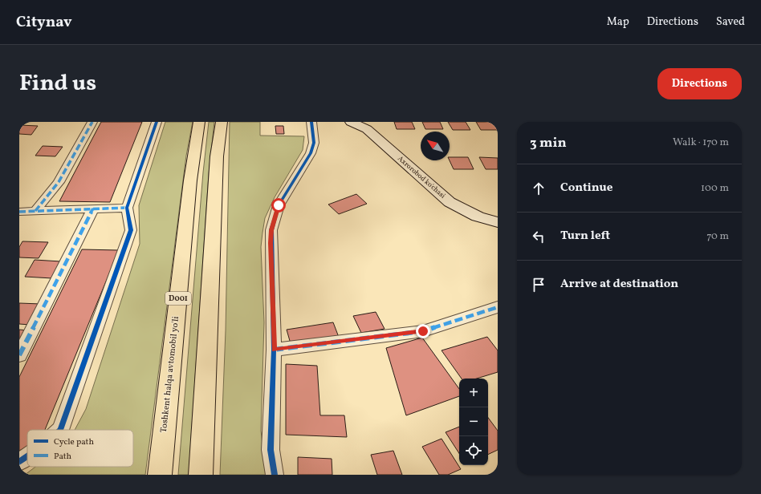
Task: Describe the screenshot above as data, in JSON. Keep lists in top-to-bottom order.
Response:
{
  "streets": {
    "highway": ["D001", "Toshkent halqa avtomobil yo'li"],
    "street": ["Axrorobod ko'chasi"]
  },
  "legend": ["Cycle path", "Path"],
  "north": "top left",
  "page": {
    "header": "Citynav",
    "nav": ["Map", "Directions", "Saved"],
    "title": "Find us",
    "buttons": "Directions",
    "heading": ["3 min", "Walk · 170 m"],
    "list": [
      ["Continue", "100 m"],
      ["Turn left", "70 m"],
      "Arrive at destination"
    ],
    "map_buttons": ["+", "−"]
  }
}
